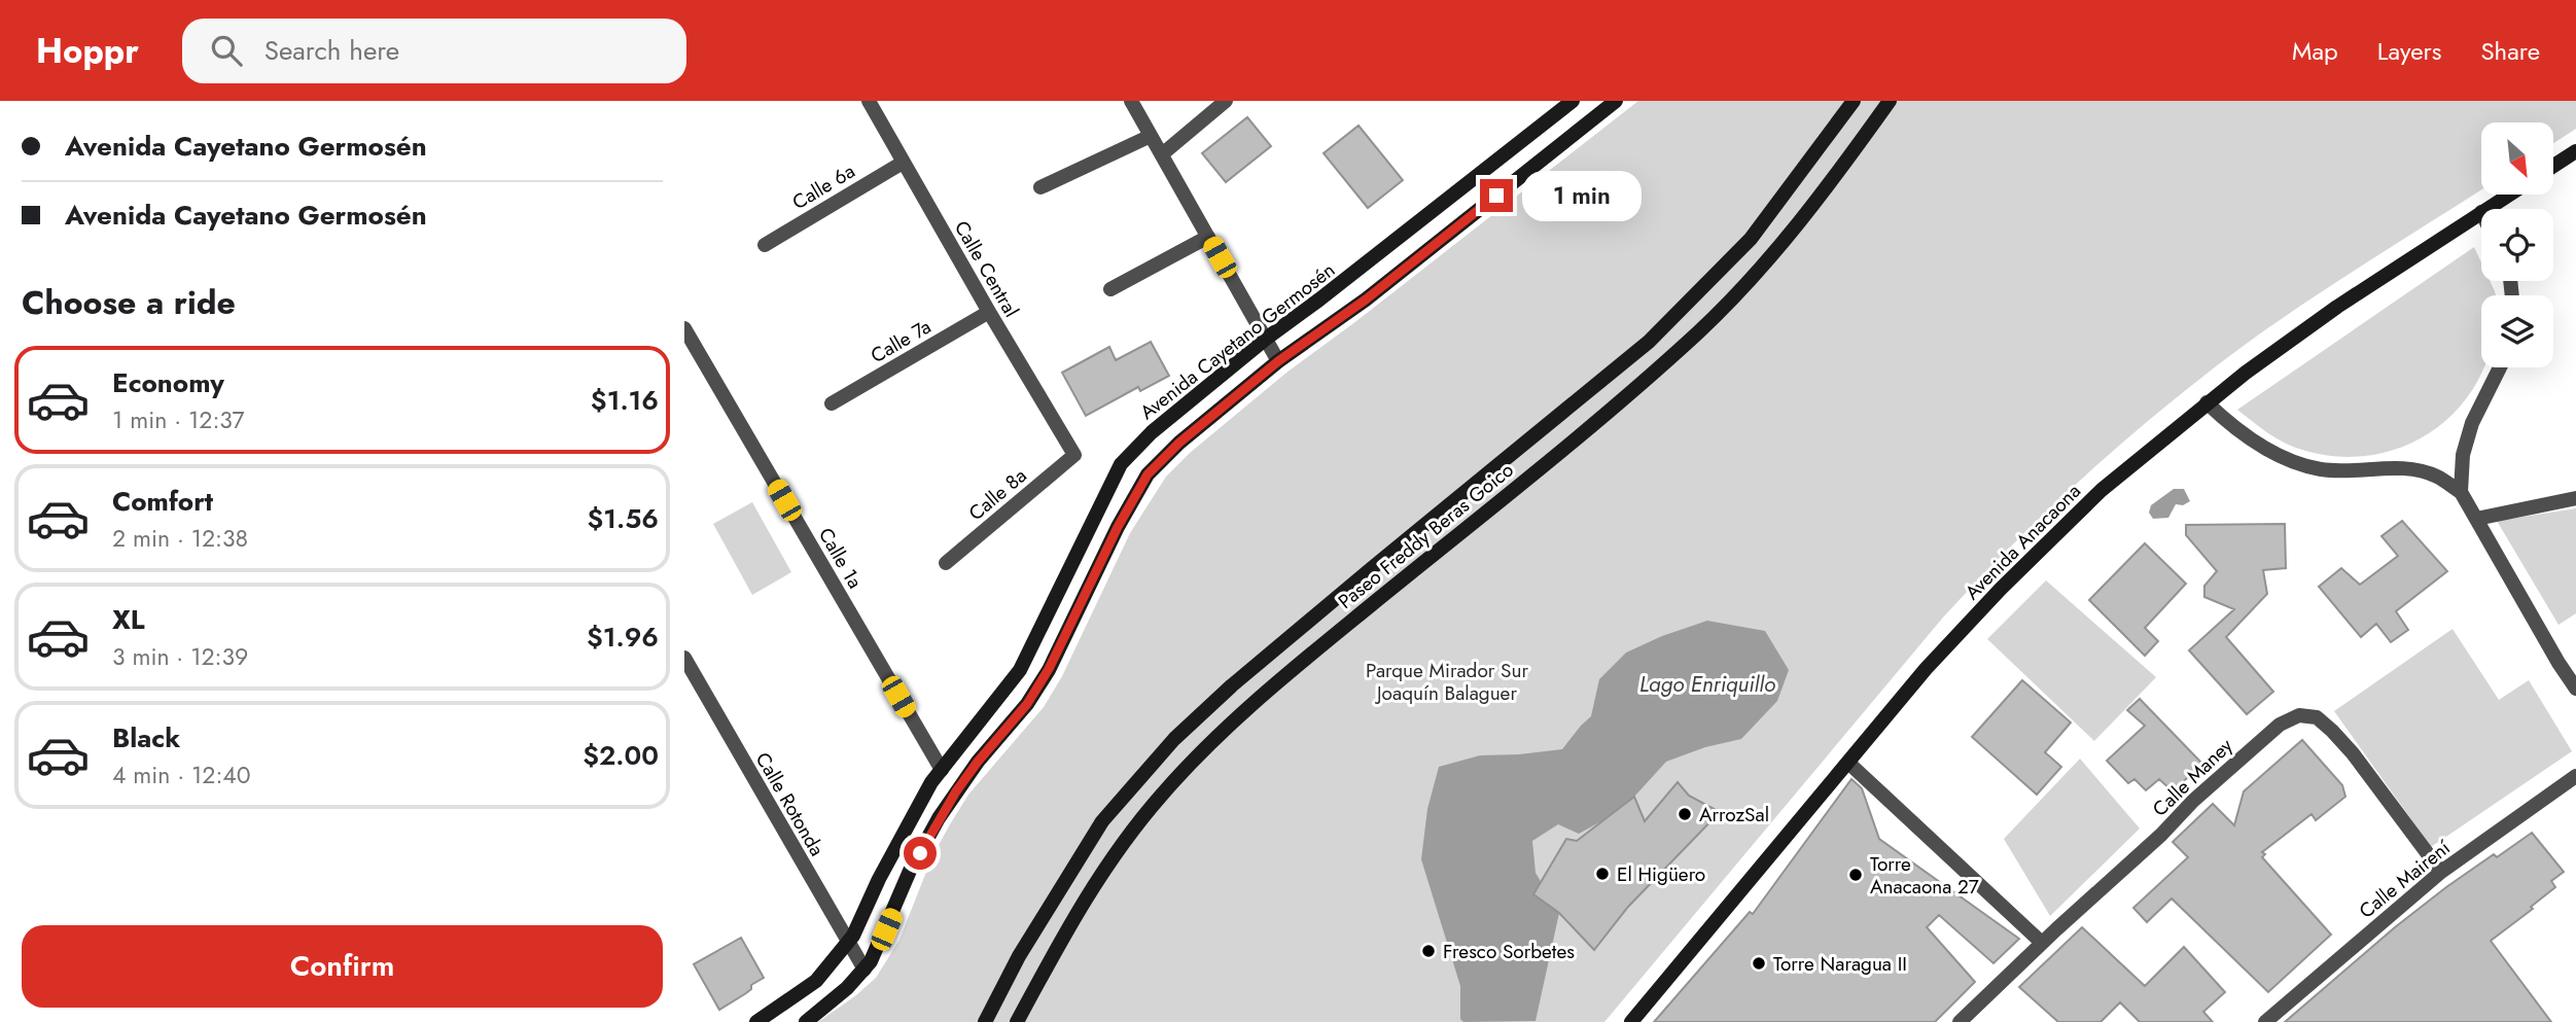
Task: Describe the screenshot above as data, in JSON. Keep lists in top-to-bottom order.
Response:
{
  "streets": {
    "street": [
      "Calle 6a",
      "Calle Central",
      "Calle 7a",
      "Avenida Cayetano Germosén",
      "Calle 8a",
      "Paseo Freddy Beras Goico",
      "Avenida Anacaona",
      "Calle 1a",
      "Calle Maney",
      "Calle Rotonda",
      "Calle Mairení"
    ]
  },
  "crossings": [
    ["Calle 6a", "Calle Central"],
    ["Calle Central", "Calle 7a"],
    ["Calle Central", "Calle 8a"],
    ["Avenida Cayetano Germosén", "Calle 1a"],
    ["Avenida Cayetano Germosén", "Calle Rotonda"],
    ["Calle Maney", "Calle Mairení"]
  ],
  "water": ["Lago Enriquillo"],
  "parks": ["Parque Mirador Sur Joaquín Balaguer"],
  "places": [
    "ArrozSal",
    "El Higüero",
    "Torre Anacaona 27",
    "Fresco Sorbetes",
    "Torre Naragua II"
  ],
  "north": "bottom right",
  "page": {
    "header": "Hoppr",
    "search": "Search here",
    "nav": ["Map", "Layers", "Share"],
    "banner": ["Avenida Cayetano Germosén", "Avenida Cayetano Germosén"],
    "bubble": "1 min",
    "heading": "Choose a ride",
    "list": [
      {
        "name": "Economy",
        "note": "1 min · 12:37",
        "value": "$1.16"
      },
      {
        "name": "Comfort",
        "note": "2 min · 12:38",
        "value": "$1.56"
      },
      {
        "name": "XL",
        "note": "3 min · 12:39",
        "value": "$1.96"
      },
      {
        "name": "Black",
        "note": "4 min · 12:40",
        "value": "$2.00"
      }
    ],
    "buttons": "Confirm"
  }
}
